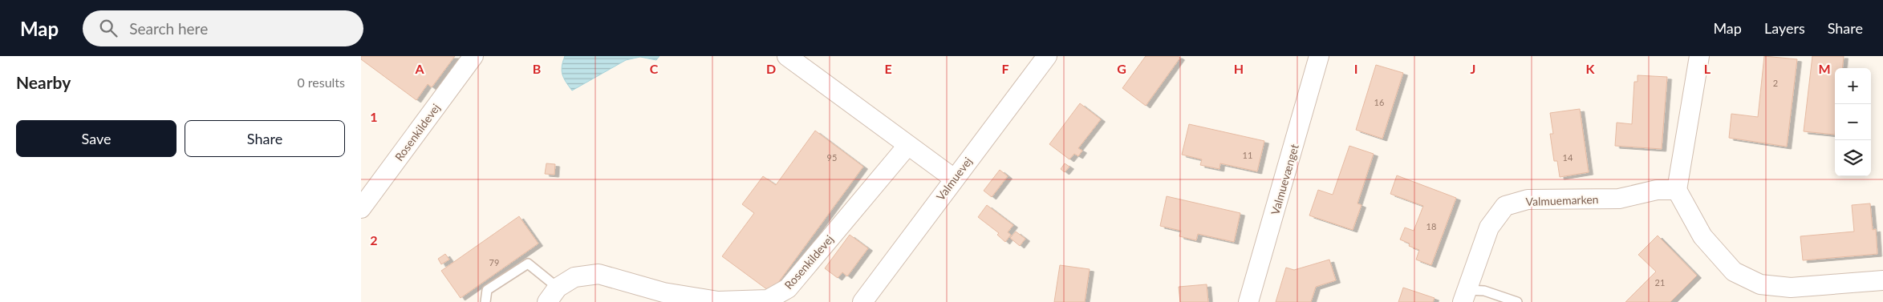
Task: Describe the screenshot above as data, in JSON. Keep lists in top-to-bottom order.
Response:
{
  "streets": {
    "street": [
      "Rosenkildevej",
      "Valmuevej",
      "Valmuevænget",
      "Valmuemarken"
    ]
  },
  "house_numbers": [
    "2",
    "16",
    "11",
    "95",
    "14",
    "18",
    "79",
    "21"
  ],
  "page": {
    "header": "Map",
    "search": "Search here",
    "nav": ["Map", "Layers", "Share"],
    "heading": ["Nearby", "0 results"],
    "map_buttons": ["+", "−"],
    "buttons": ["Save", "Share"]
  },
  "grid": {
    "columns": [
      "A",
      "B",
      "C",
      "D",
      "E",
      "F",
      "G",
      "H",
      "I",
      "J",
      "K",
      "L",
      "M"
    ],
    "rows": ["1", "2"]
  }
}
